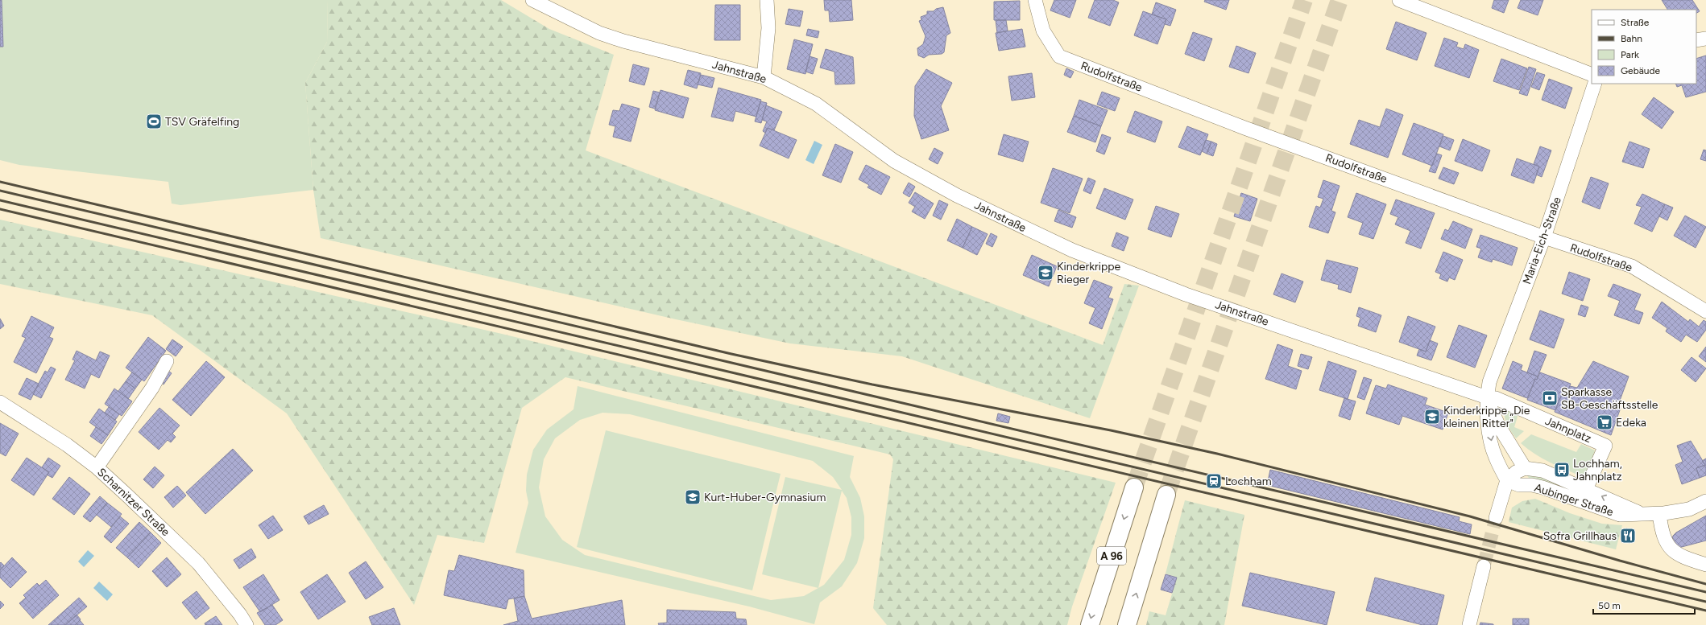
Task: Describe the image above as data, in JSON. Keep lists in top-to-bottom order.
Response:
{
  "streets": {
    "highway": ["A 96"],
    "street": [
      "Jahnstraße",
      "Rudolfstraße",
      "Maria-Eich-Straße",
      "Jahnplatz",
      "Aubinger Straße",
      "Scharnitzer Straße"
    ]
  },
  "crossings": [
    ["Jahnstraße", "Maria-Eich-Straße"],
    ["Jahnstraße", "Jahnplatz"],
    ["Rudolfstraße", "Maria-Eich-Straße"],
    ["Maria-Eich-Straße", "Jahnplatz"],
    ["Maria-Eich-Straße", "Aubinger Straße"],
    ["Jahnplatz", "Aubinger Straße"]
  ],
  "places": {
    "sports": ["TSV Gräfelfing"],
    "school or university": ["Kinderkrippe Rieger", "Kinderkrippe „Die kleinen Ritter\"", "Kurt-Huber-Gymnasium"],
    "bank": ["Sparkasse SB-Geschäftsstelle"],
    "supermarket": ["Edeka"],
    "bus stop": ["Lochham, Jahnplatz"],
    "station": ["Lochham"],
    "restaurant": ["Sofra Grillhaus"]
  },
  "legend": [
    "Straße",
    "Bahn",
    "Park",
    "Gebäude"
  ],
  "scale_bar": "50 m"
}
